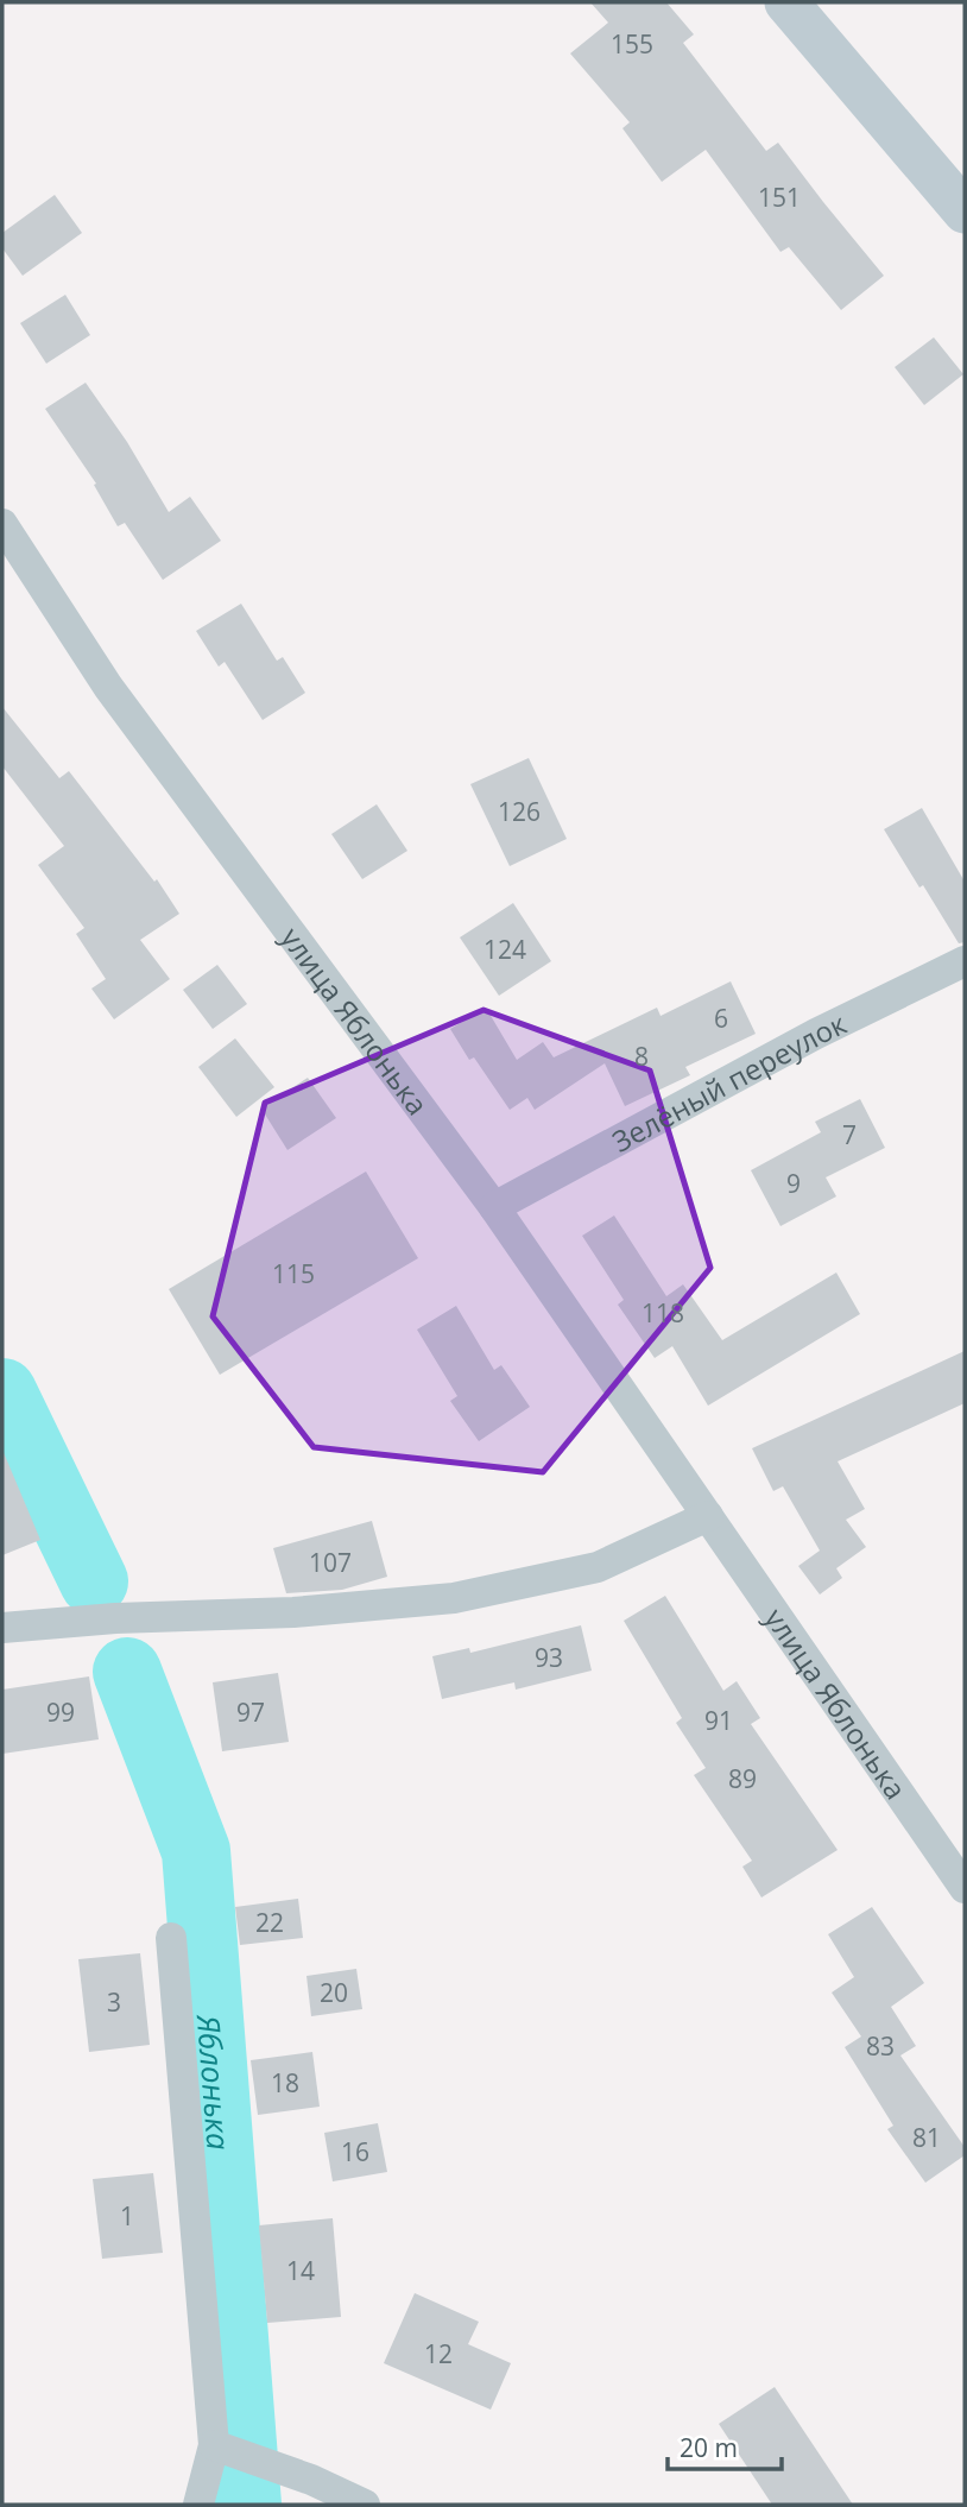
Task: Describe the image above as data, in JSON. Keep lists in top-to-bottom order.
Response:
{
  "streets": {
    "street": ["улица Яблонька", "Зелёный переулок"]
  },
  "crossings": [
    ["улица Яблонька", "Зелёный переулок"]
  ],
  "water": ["Яблонька"],
  "house_numbers": [
    "155",
    "151",
    "126",
    "124",
    "6",
    "8",
    "7",
    "9",
    "115",
    "118",
    "107",
    "93",
    "99",
    "97",
    "91",
    "89",
    "22",
    "20",
    "3",
    "83",
    "18",
    "81",
    "16",
    "1",
    "14",
    "12"
  ],
  "scale_bar": "20 m"
}
